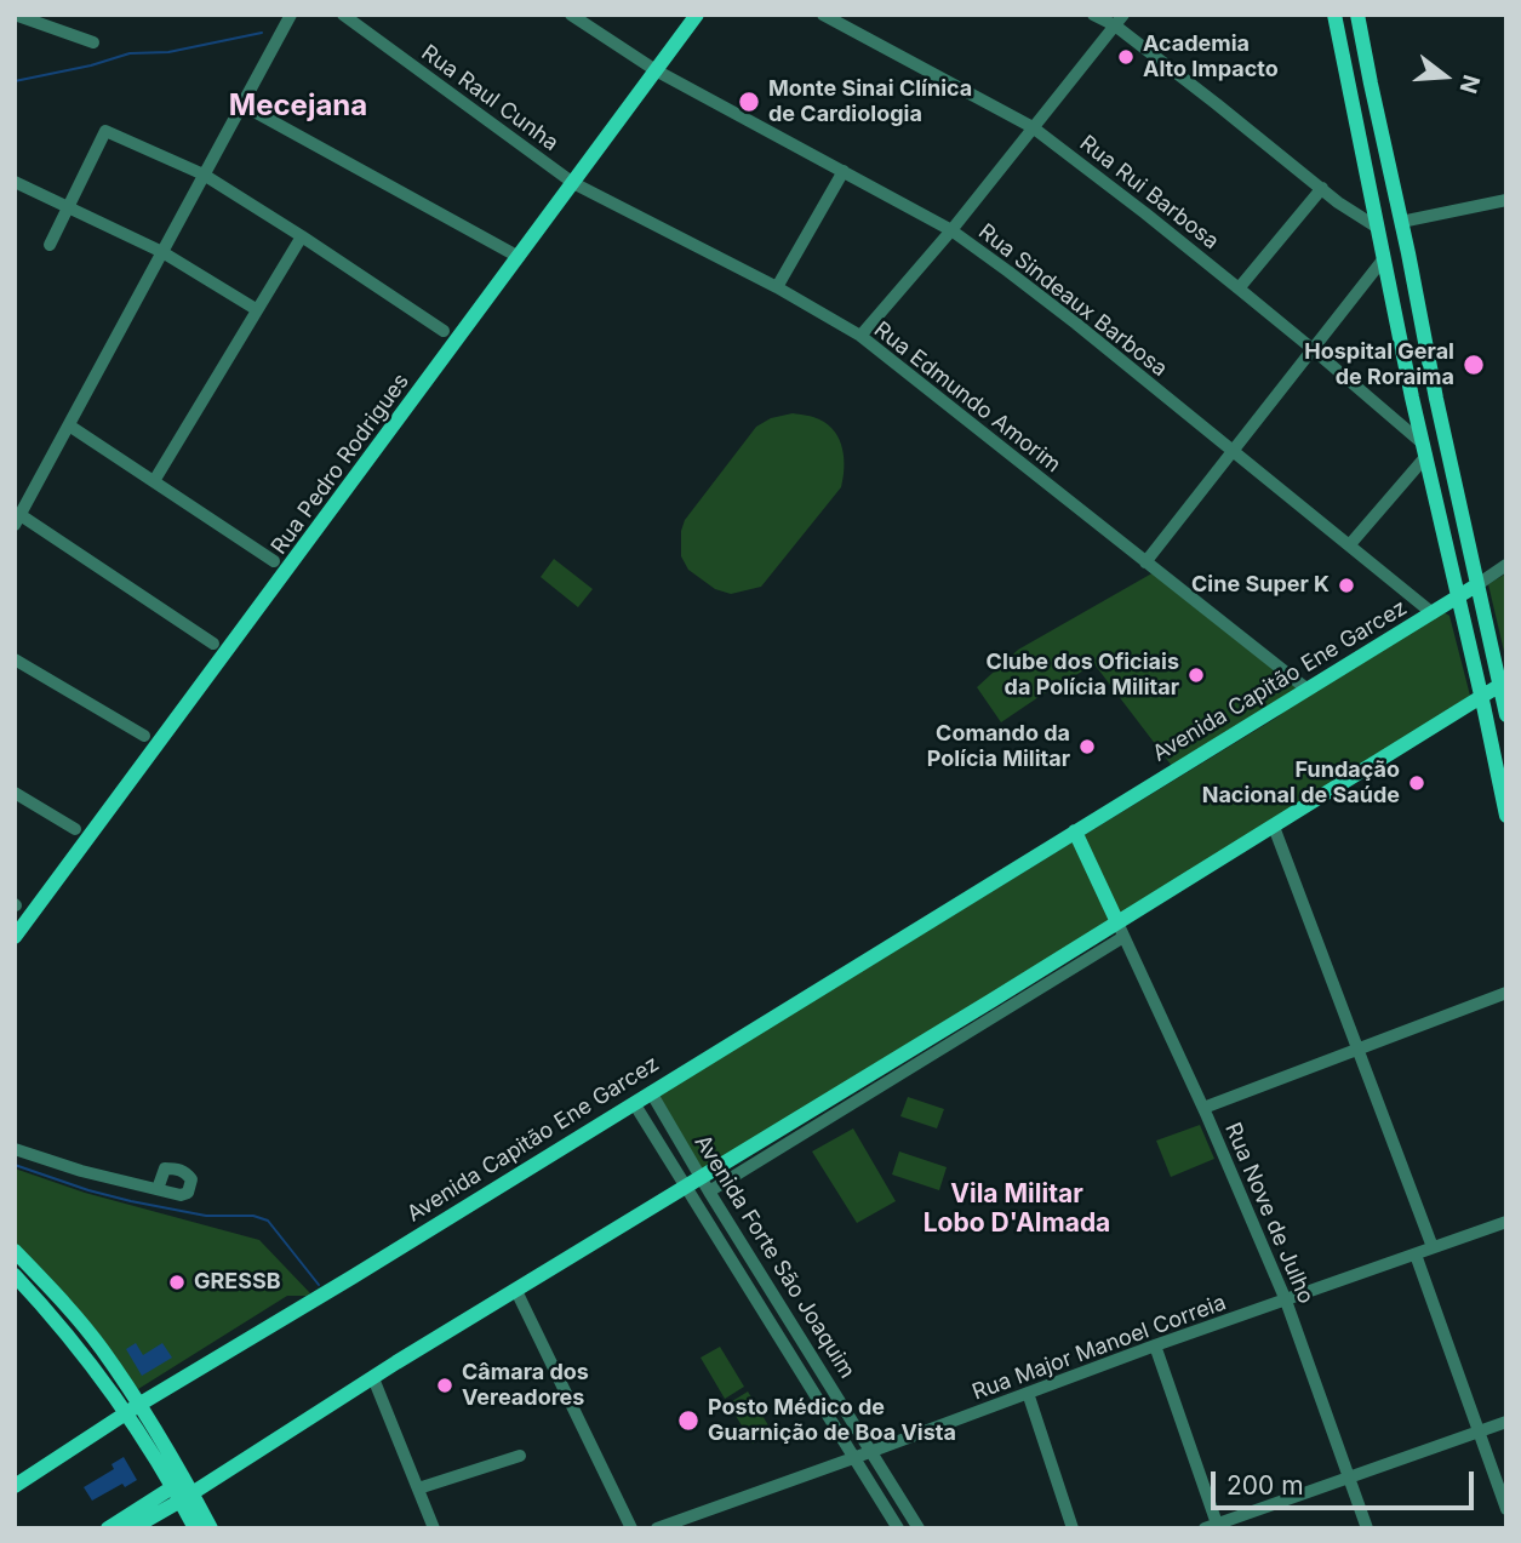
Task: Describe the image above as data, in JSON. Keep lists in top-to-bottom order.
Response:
{
  "streets": {
    "main road": ["Rua Pedro Rodrigues", "Avenida Capitão Ene Garcez"],
    "street": [
      "Rua Raul Cunha",
      "Rua Rui Barbosa",
      "Rua Sindeaux Barbosa",
      "Rua Edmundo Amorim",
      "Rua Nove de Julho",
      "Avenida Forte São Joaquim",
      "Rua Major Manoel Correia"
    ]
  },
  "crossings": [
    ["Rua Raul Cunha", "Rua Edmundo Amorim"],
    ["Rua Raul Cunha", "Rua Pedro Rodrigues"],
    ["Rua Sindeaux Barbosa", "Rua Pedro Rodrigues"],
    ["Rua Sindeaux Barbosa", "Avenida Capitão Ene Garcez"],
    ["Rua Edmundo Amorim", "Rua Pedro Rodrigues"],
    ["Rua Edmundo Amorim", "Avenida Capitão Ene Garcez"],
    ["Avenida Capitão Ene Garcez", "Avenida Forte São Joaquim"],
    ["Rua Nove de Julho", "Rua Major Manoel Correia"],
    ["Avenida Forte São Joaquim", "Rua Major Manoel Correia"]
  ],
  "districts": ["Mecejana", "Vila Militar Lobo D'Almada"],
  "places": [
    "Academia Alto Impacto",
    "Monte Sinai Clínica de Cardiologia",
    "Hospital Geral de Roraima",
    "Cine Super K",
    "Clube dos Oficiais da Polícia Militar",
    "Comando da Polícia Militar",
    "Fundação Nacional de Saúde",
    "GRESSB",
    "Câmara dos Vereadores",
    "Posto Médico de Guarnição de Boa Vista"
  ],
  "scale_bar": "200 m",
  "north": "right"
}
